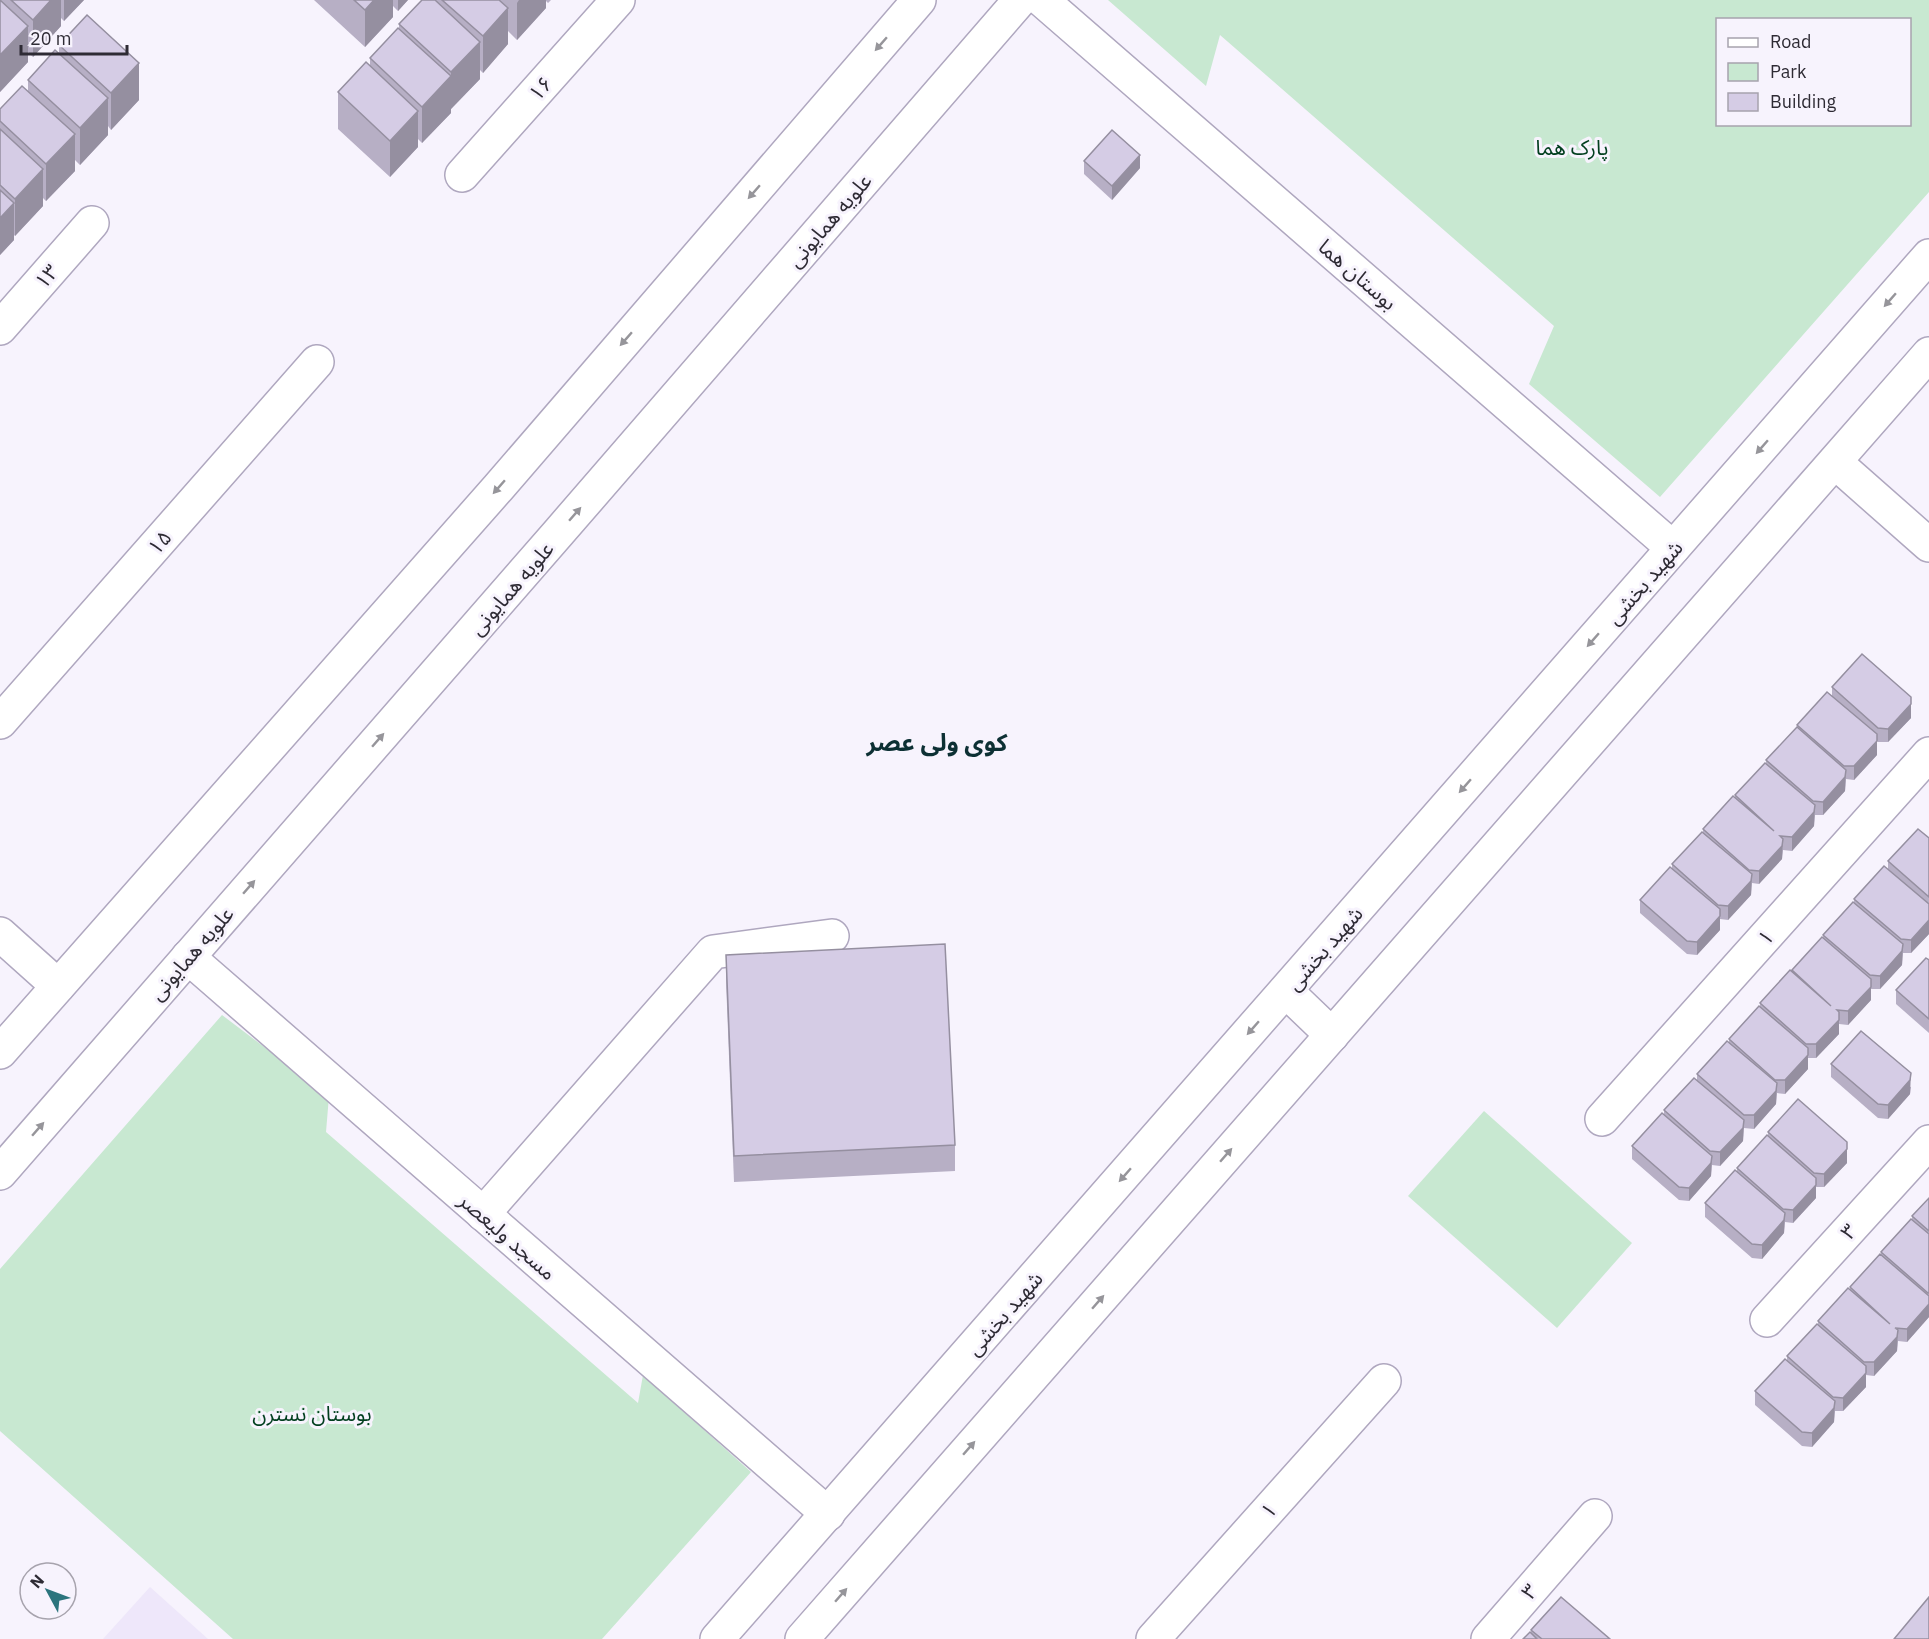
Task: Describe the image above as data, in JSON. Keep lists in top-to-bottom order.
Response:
{
  "streets": {
    "street": [
      "۱۶",
      "علویه همایونی",
      "بوستان هما",
      "۱۳",
      "۱۵",
      "شهید بخشی",
      "۱",
      "۳",
      "مسجد ولیعصر"
    ]
  },
  "crossings": [
    ["علویه همایونی", "مسجد ولیعصر"],
    ["بوستان هما", "شهید بخشی"],
    ["شهید بخشی", "مسجد ولیعصر"]
  ],
  "districts": ["کوی ولی عصر"],
  "parks": ["پارک هما", "بوستان نسترن"],
  "legend": ["Road", "Park", "Building"],
  "scale_bar": "20 m",
  "north": "top left"
}
